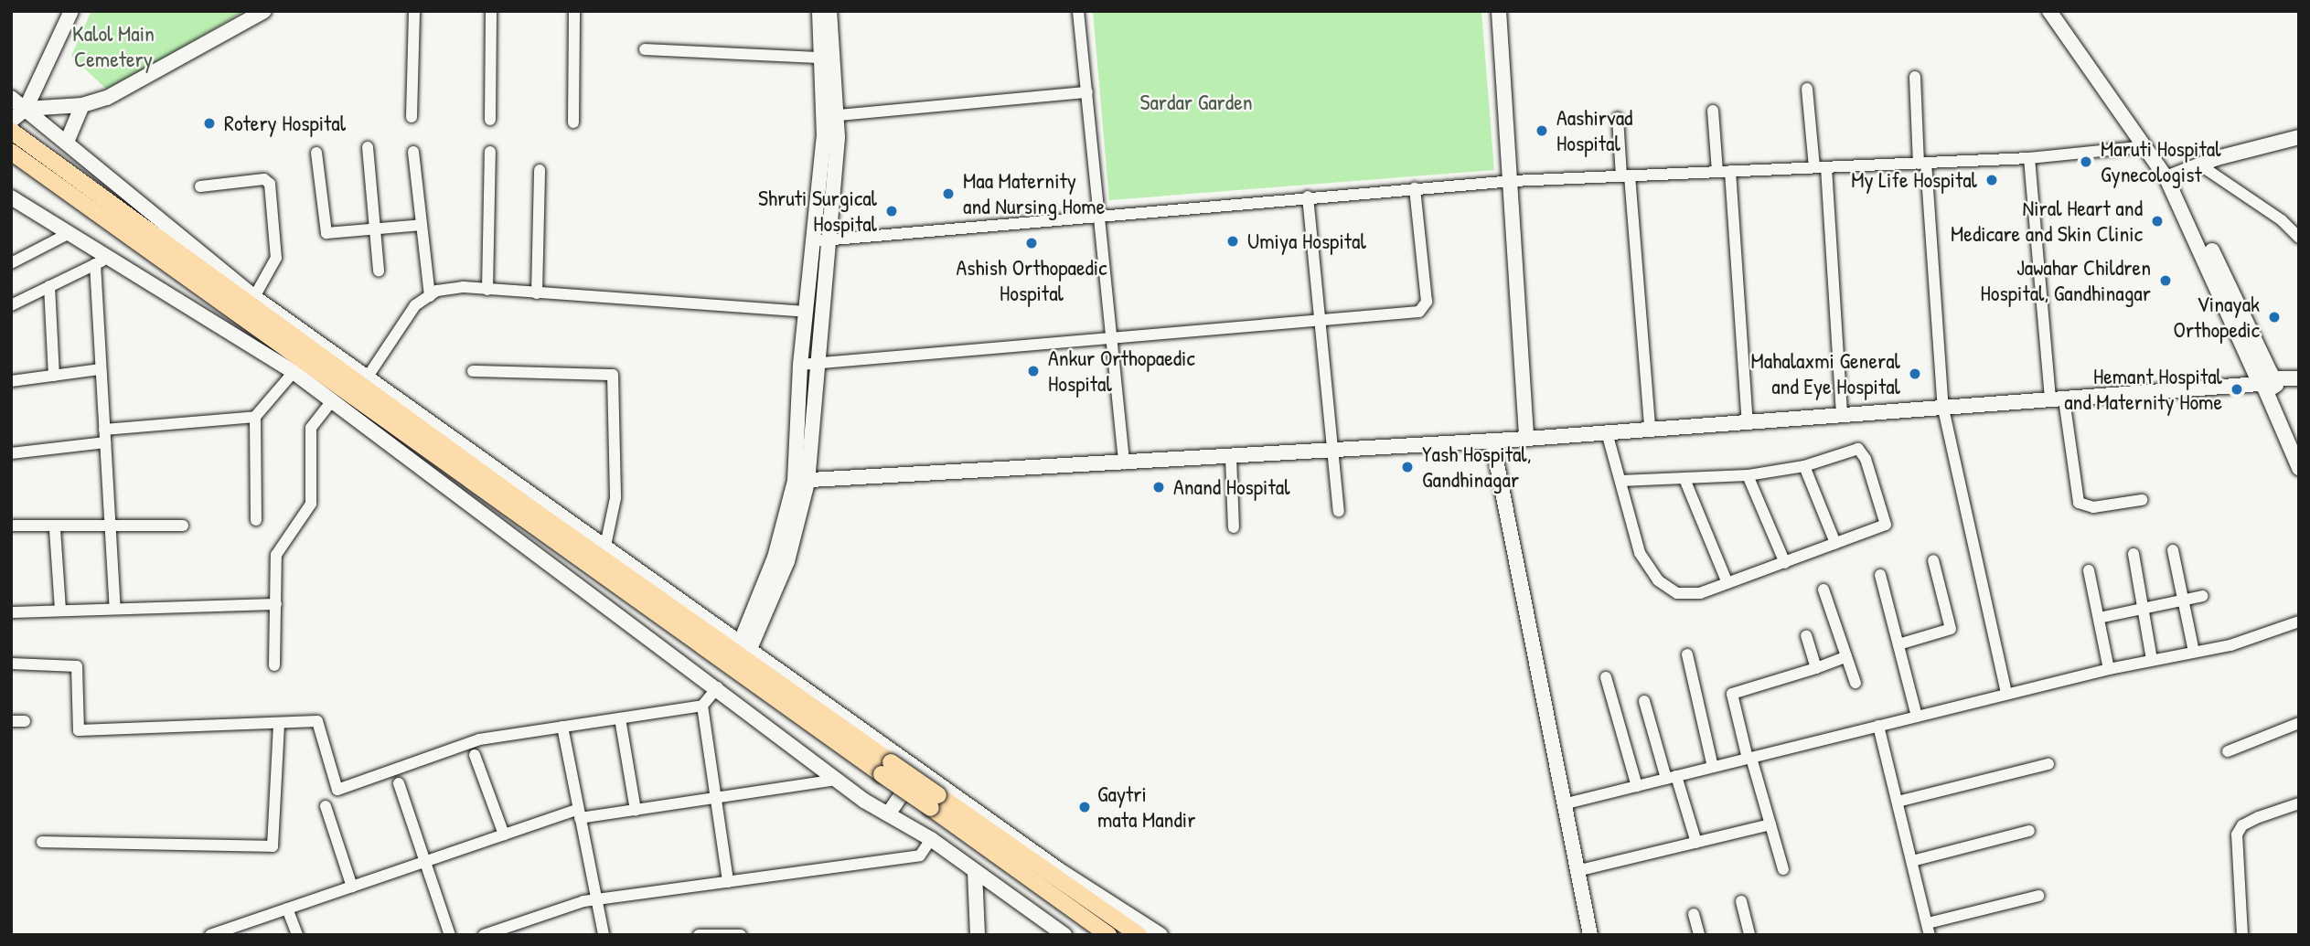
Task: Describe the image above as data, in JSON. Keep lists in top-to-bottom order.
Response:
{
  "parks": ["Kalol Main Cemetery", "Sardar Garden"],
  "places": [
    "Rotery Hospital",
    "Aashirvad Hospital",
    "Maruti Hospital Gynecologist",
    "My Life Hospital",
    "Maa Maternity and Nursing Home",
    "Shruti Surgical Hospital",
    "Niral Heart and Medicare and Skin Clinic",
    "Umiya Hospital",
    "Ashish Orthopaedic Hospital",
    "Jawahar Children Hospital, Gandhinagar",
    "Vinayak Orthopedic",
    "Ankur Orthopaedic Hospital",
    "Mahalaxmi General and Eye Hospital",
    "Hemant Hospital and Maternity Home",
    "Yash Hospital, Gandhinagar",
    "Anand Hospital",
    "Gaytri mata Mandir"
  ]
}
